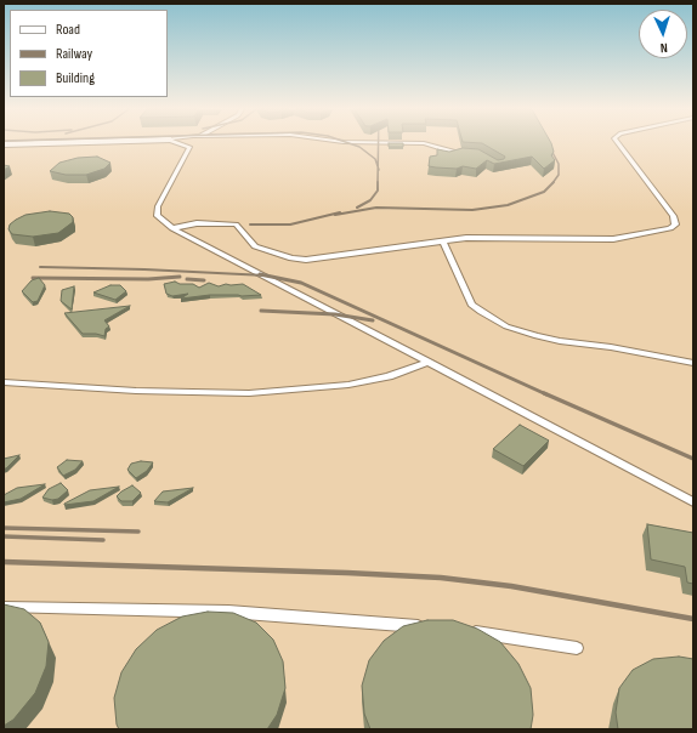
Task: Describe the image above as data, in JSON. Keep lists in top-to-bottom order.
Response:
{
  "legend": ["Road", "Railway", "Building"],
  "north": "bottom"
}
